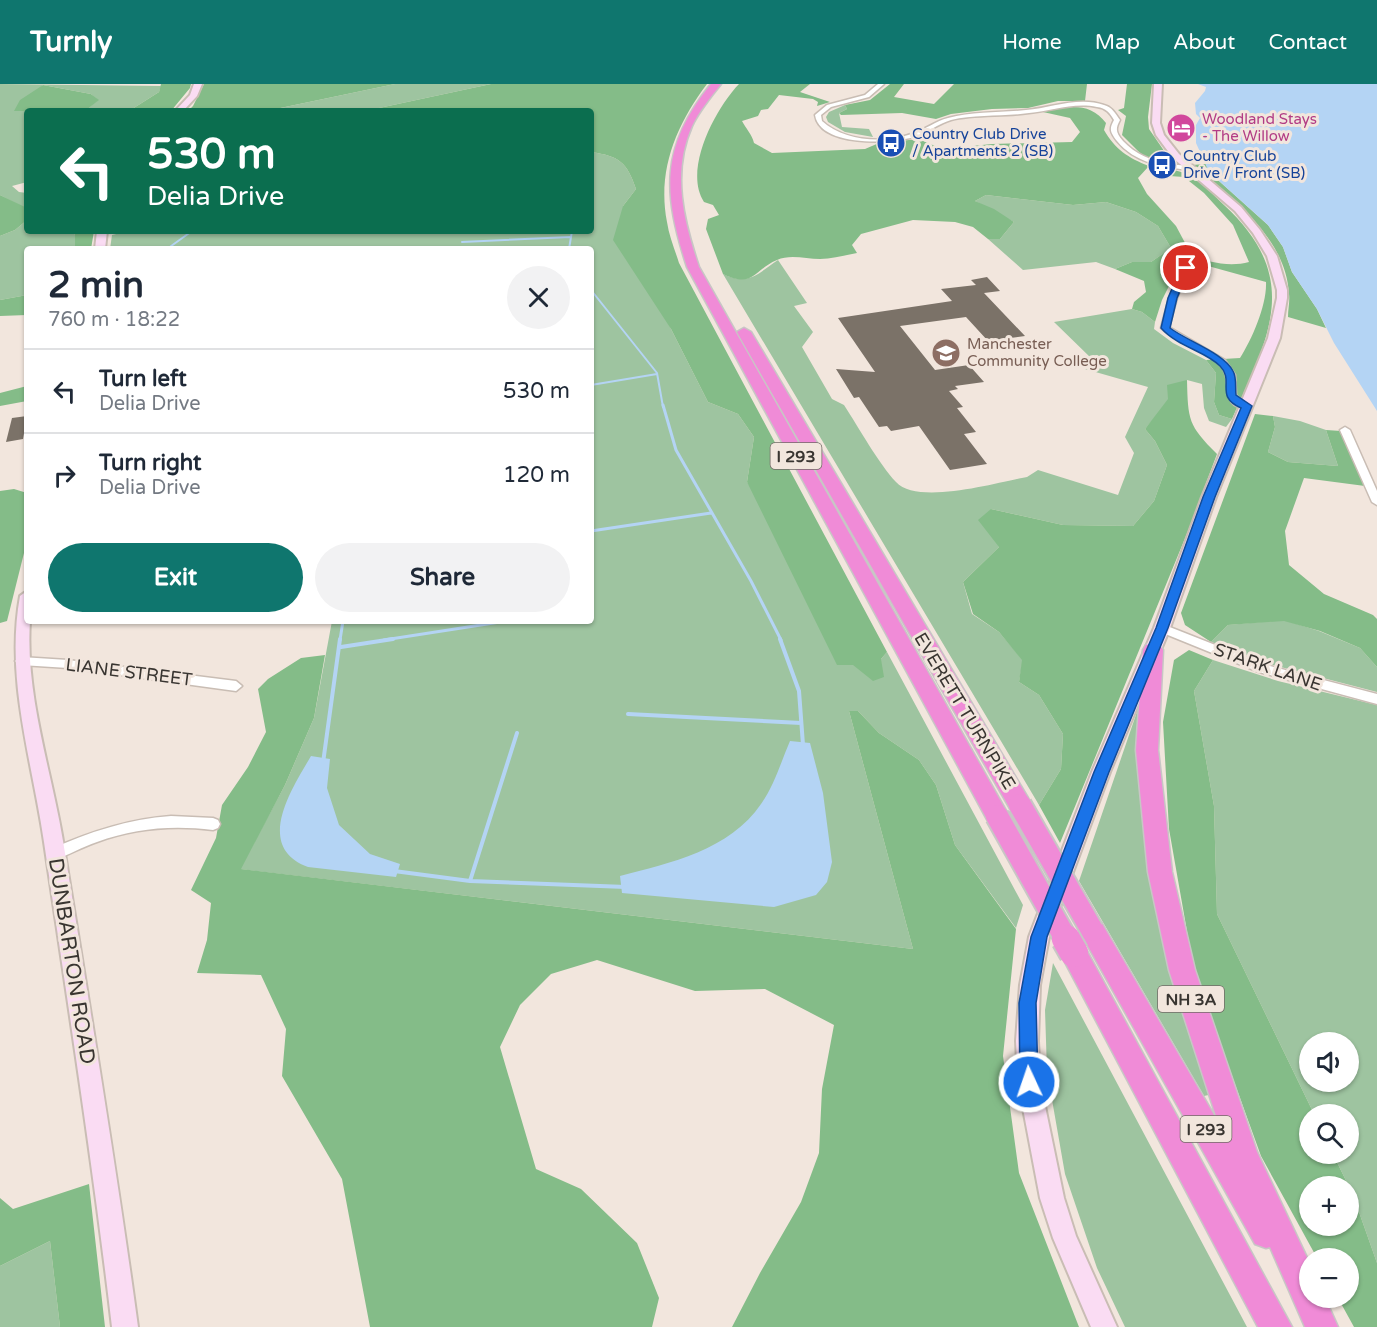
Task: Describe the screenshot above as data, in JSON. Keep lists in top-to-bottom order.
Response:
{
  "streets": {
    "highway": ["I 293", "EVERETT TURNPIKE", "NH 3A"],
    "main road": ["DUNBARTON ROAD"],
    "street": ["STARK LANE", "LIANE STREET"]
  },
  "crossings": [
    ["STARK LANE", "NH 3A"],
    ["LIANE STREET", "DUNBARTON ROAD"],
    ["EVERETT TURNPIKE", "NH 3A"]
  ],
  "places": {
    "hotel": ["Woodland Stays - The Willow"],
    "bus stop": ["Country Club Drive / Apartments 2 (SB)", "Country Club Drive / Front (SB)"],
    "school or university": ["Manchester Community College"]
  },
  "page": {
    "header": "Turnly",
    "nav": [
      "Home",
      "Map",
      "About",
      "Contact"
    ],
    "turn": ["530 m", "Delia Drive"],
    "heading": ["2 min", "760 m · 18:22"],
    "list": [
      {
        "name": "Turn left",
        "note": "Delia Drive",
        "value": "530 m"
      },
      {
        "name": "Turn right",
        "note": "Delia Drive",
        "value": "120 m"
      }
    ],
    "buttons": ["Exit", "Share"],
    "map_buttons": ["+", "−"]
  }
}
